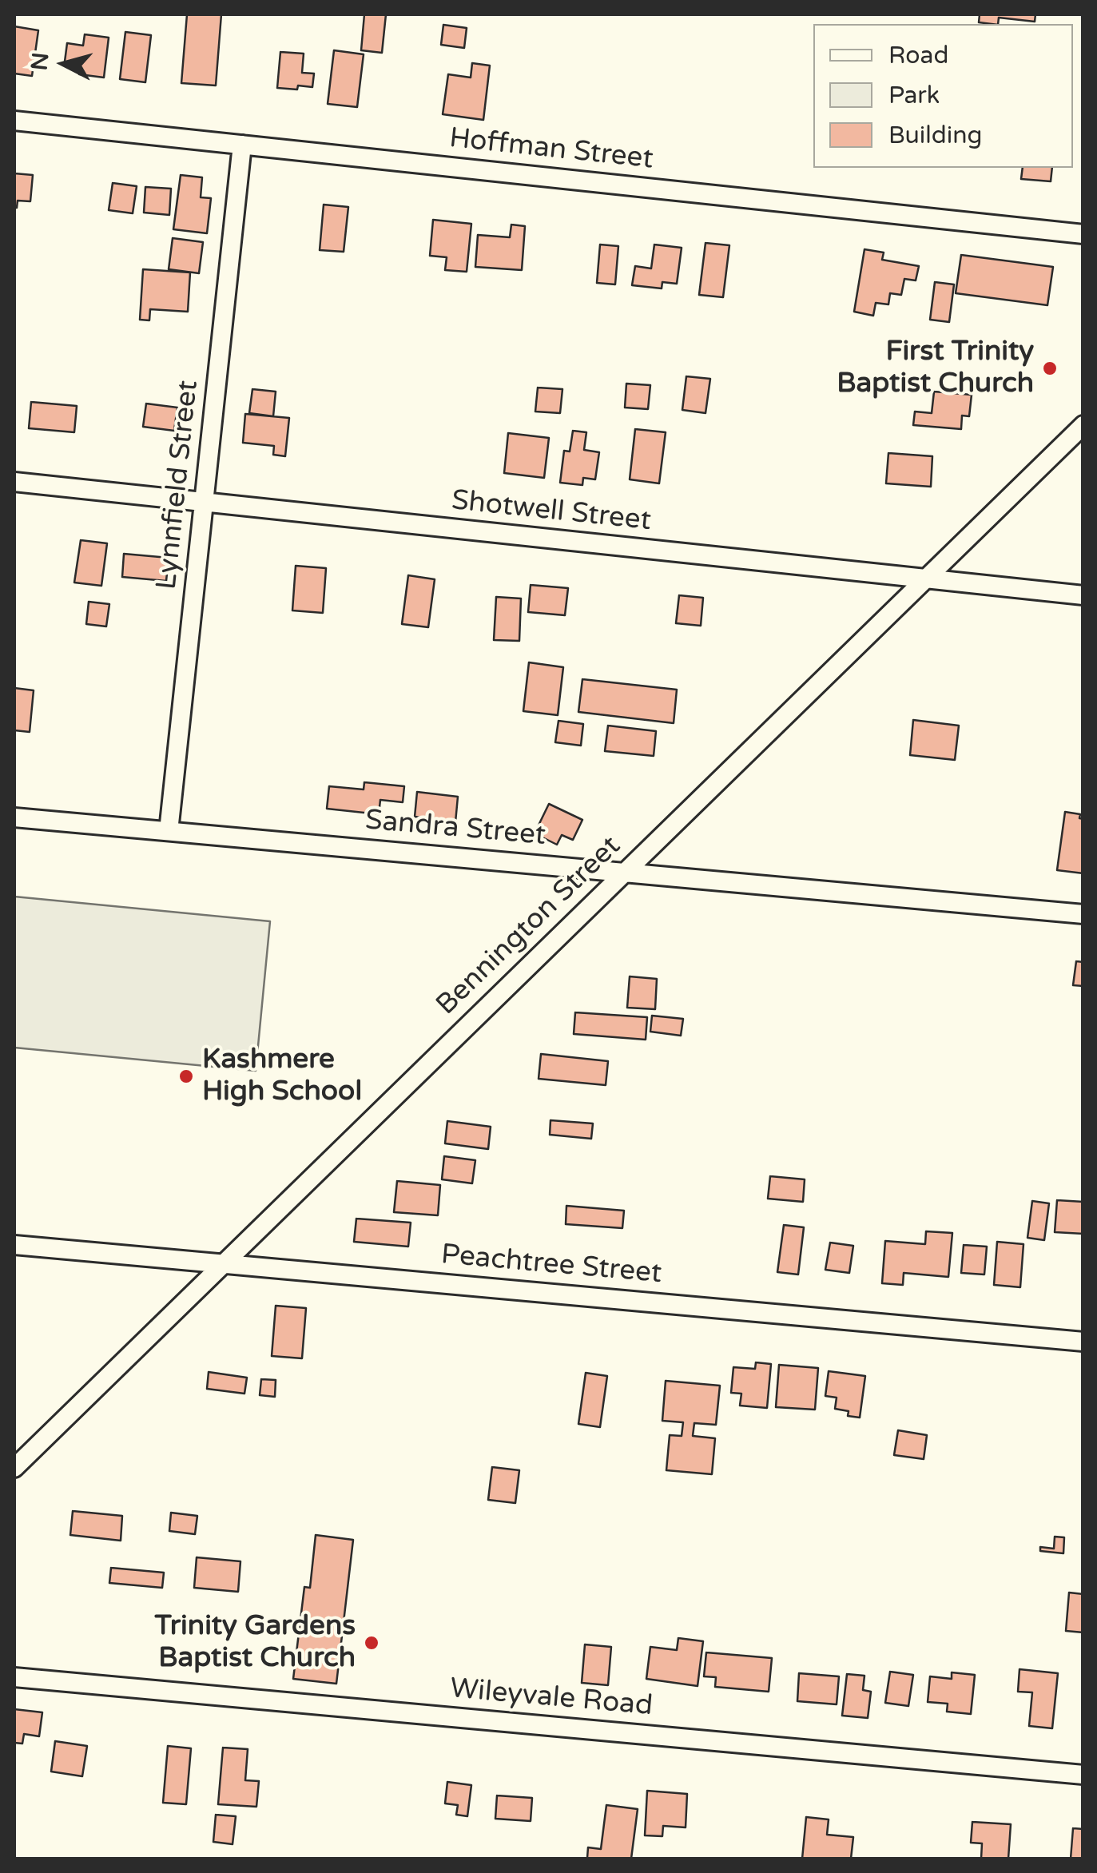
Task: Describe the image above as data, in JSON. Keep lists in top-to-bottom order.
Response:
{
  "streets": {
    "street": [
      "Hoffman Street",
      "Lynnfield Street",
      "Shotwell Street",
      "Sandra Street",
      "Bennington Street",
      "Peachtree Street",
      "Wileyvale Road"
    ]
  },
  "crossings": [
    ["Hoffman Street", "Lynnfield Street"],
    ["Lynnfield Street", "Shotwell Street"],
    ["Lynnfield Street", "Sandra Street"],
    ["Shotwell Street", "Bennington Street"],
    ["Sandra Street", "Bennington Street"],
    ["Bennington Street", "Peachtree Street"]
  ],
  "places": ["First Trinity Baptist Church", "Kashmere High School", "Trinity Gardens Baptist Church"],
  "legend": ["Road", "Park", "Building"],
  "north": "left"
}
